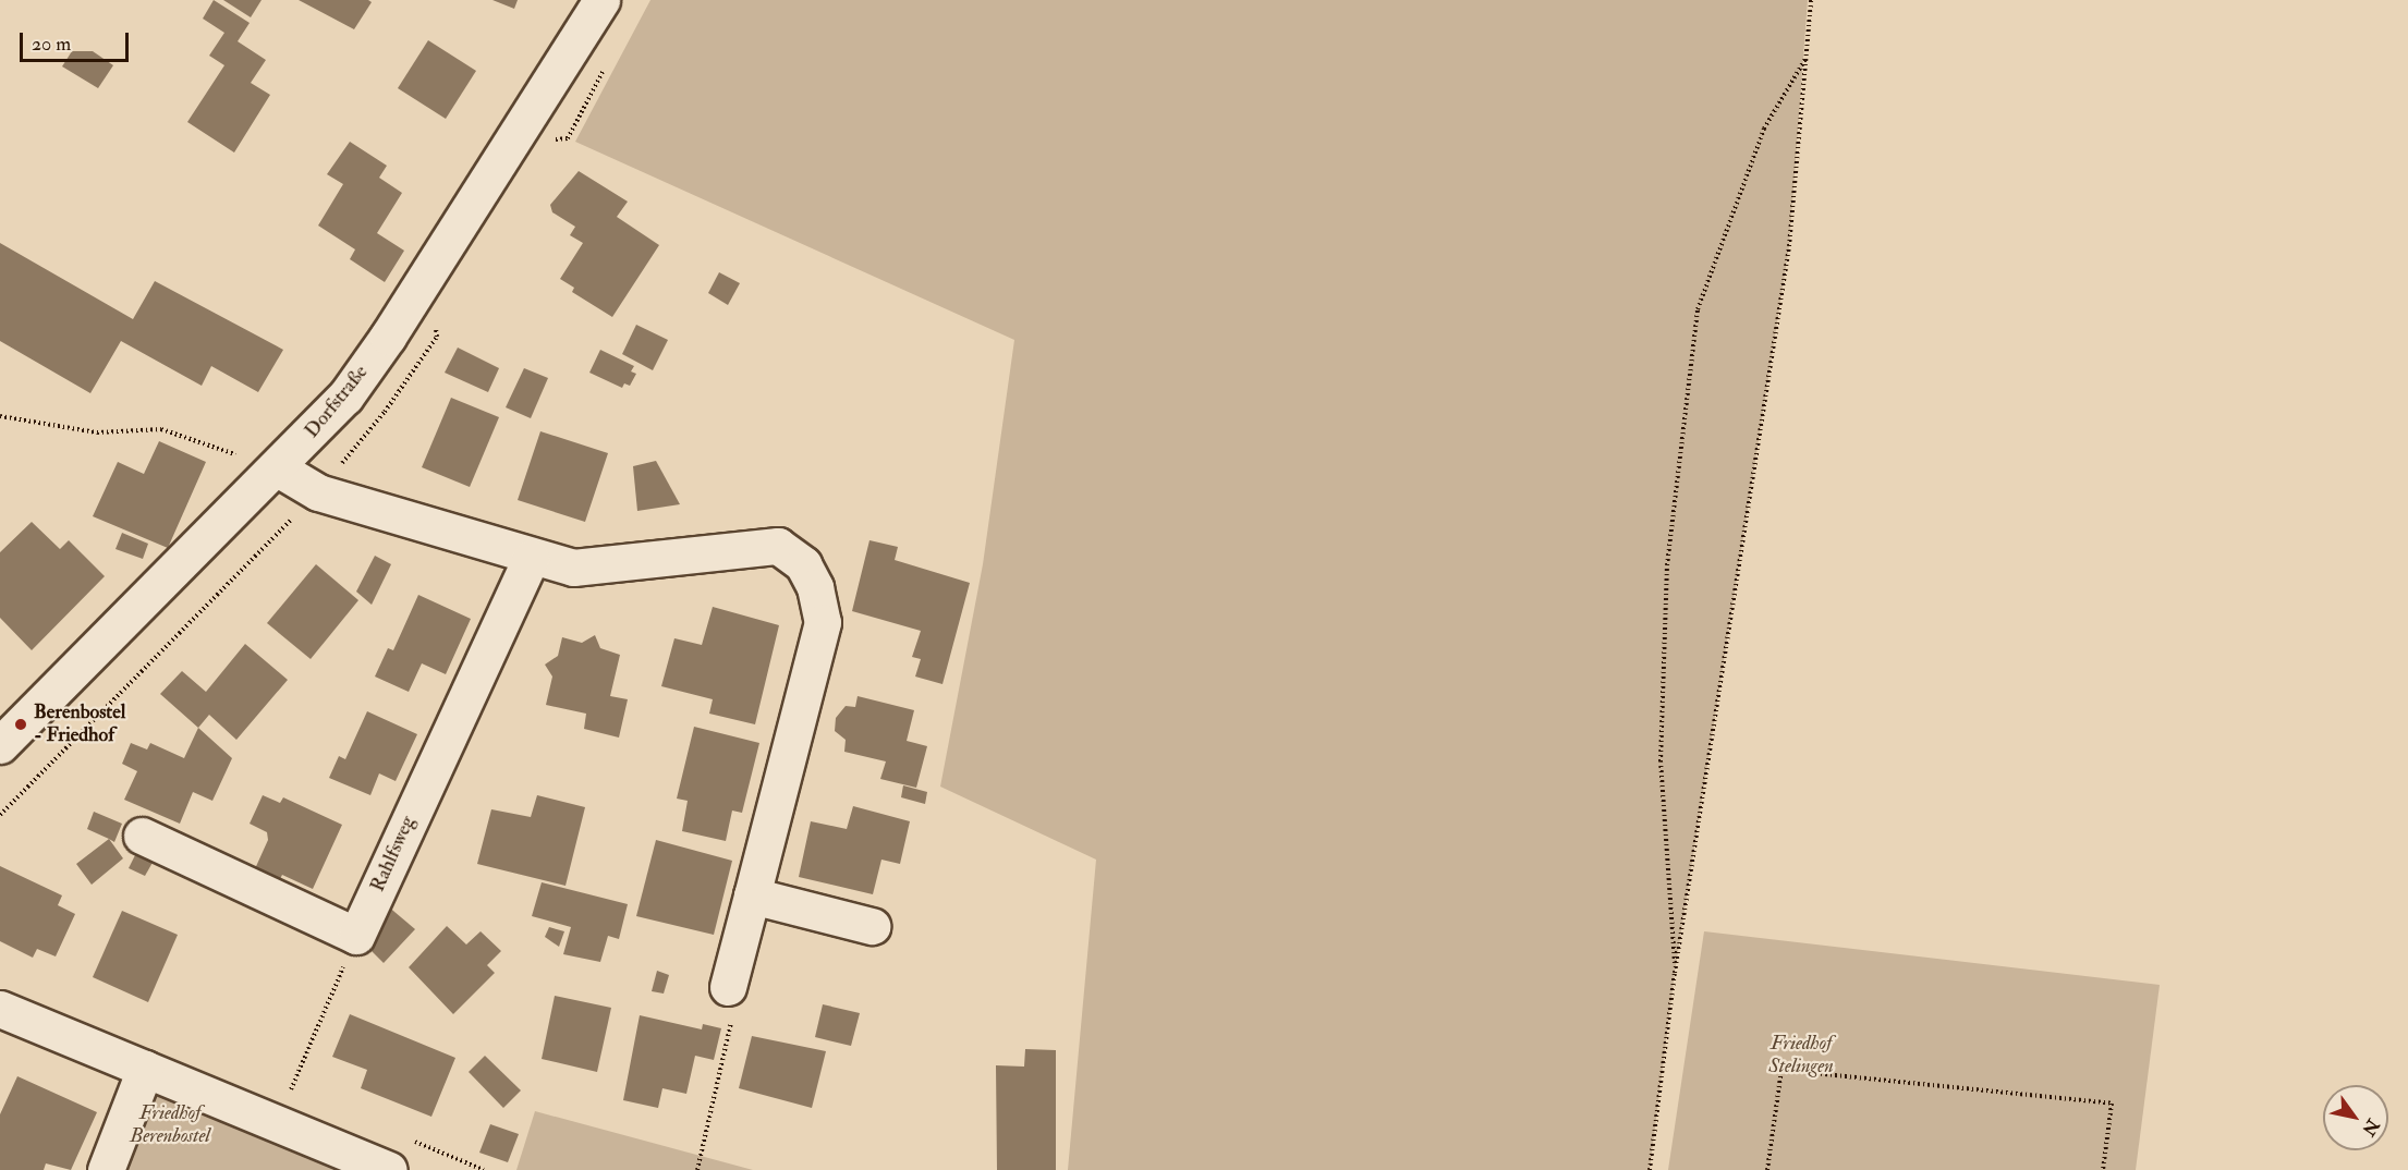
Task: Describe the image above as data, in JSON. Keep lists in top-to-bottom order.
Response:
{
  "streets": {
    "street": ["Dorfstraße", "Rahlfsweg"]
  },
  "parks": ["Friedhof Stelingen", "Friedhof Berenbostel"],
  "places": ["Berenbostel - Friedhof"],
  "scale_bar": "20 m",
  "north": "bottom right"
}
